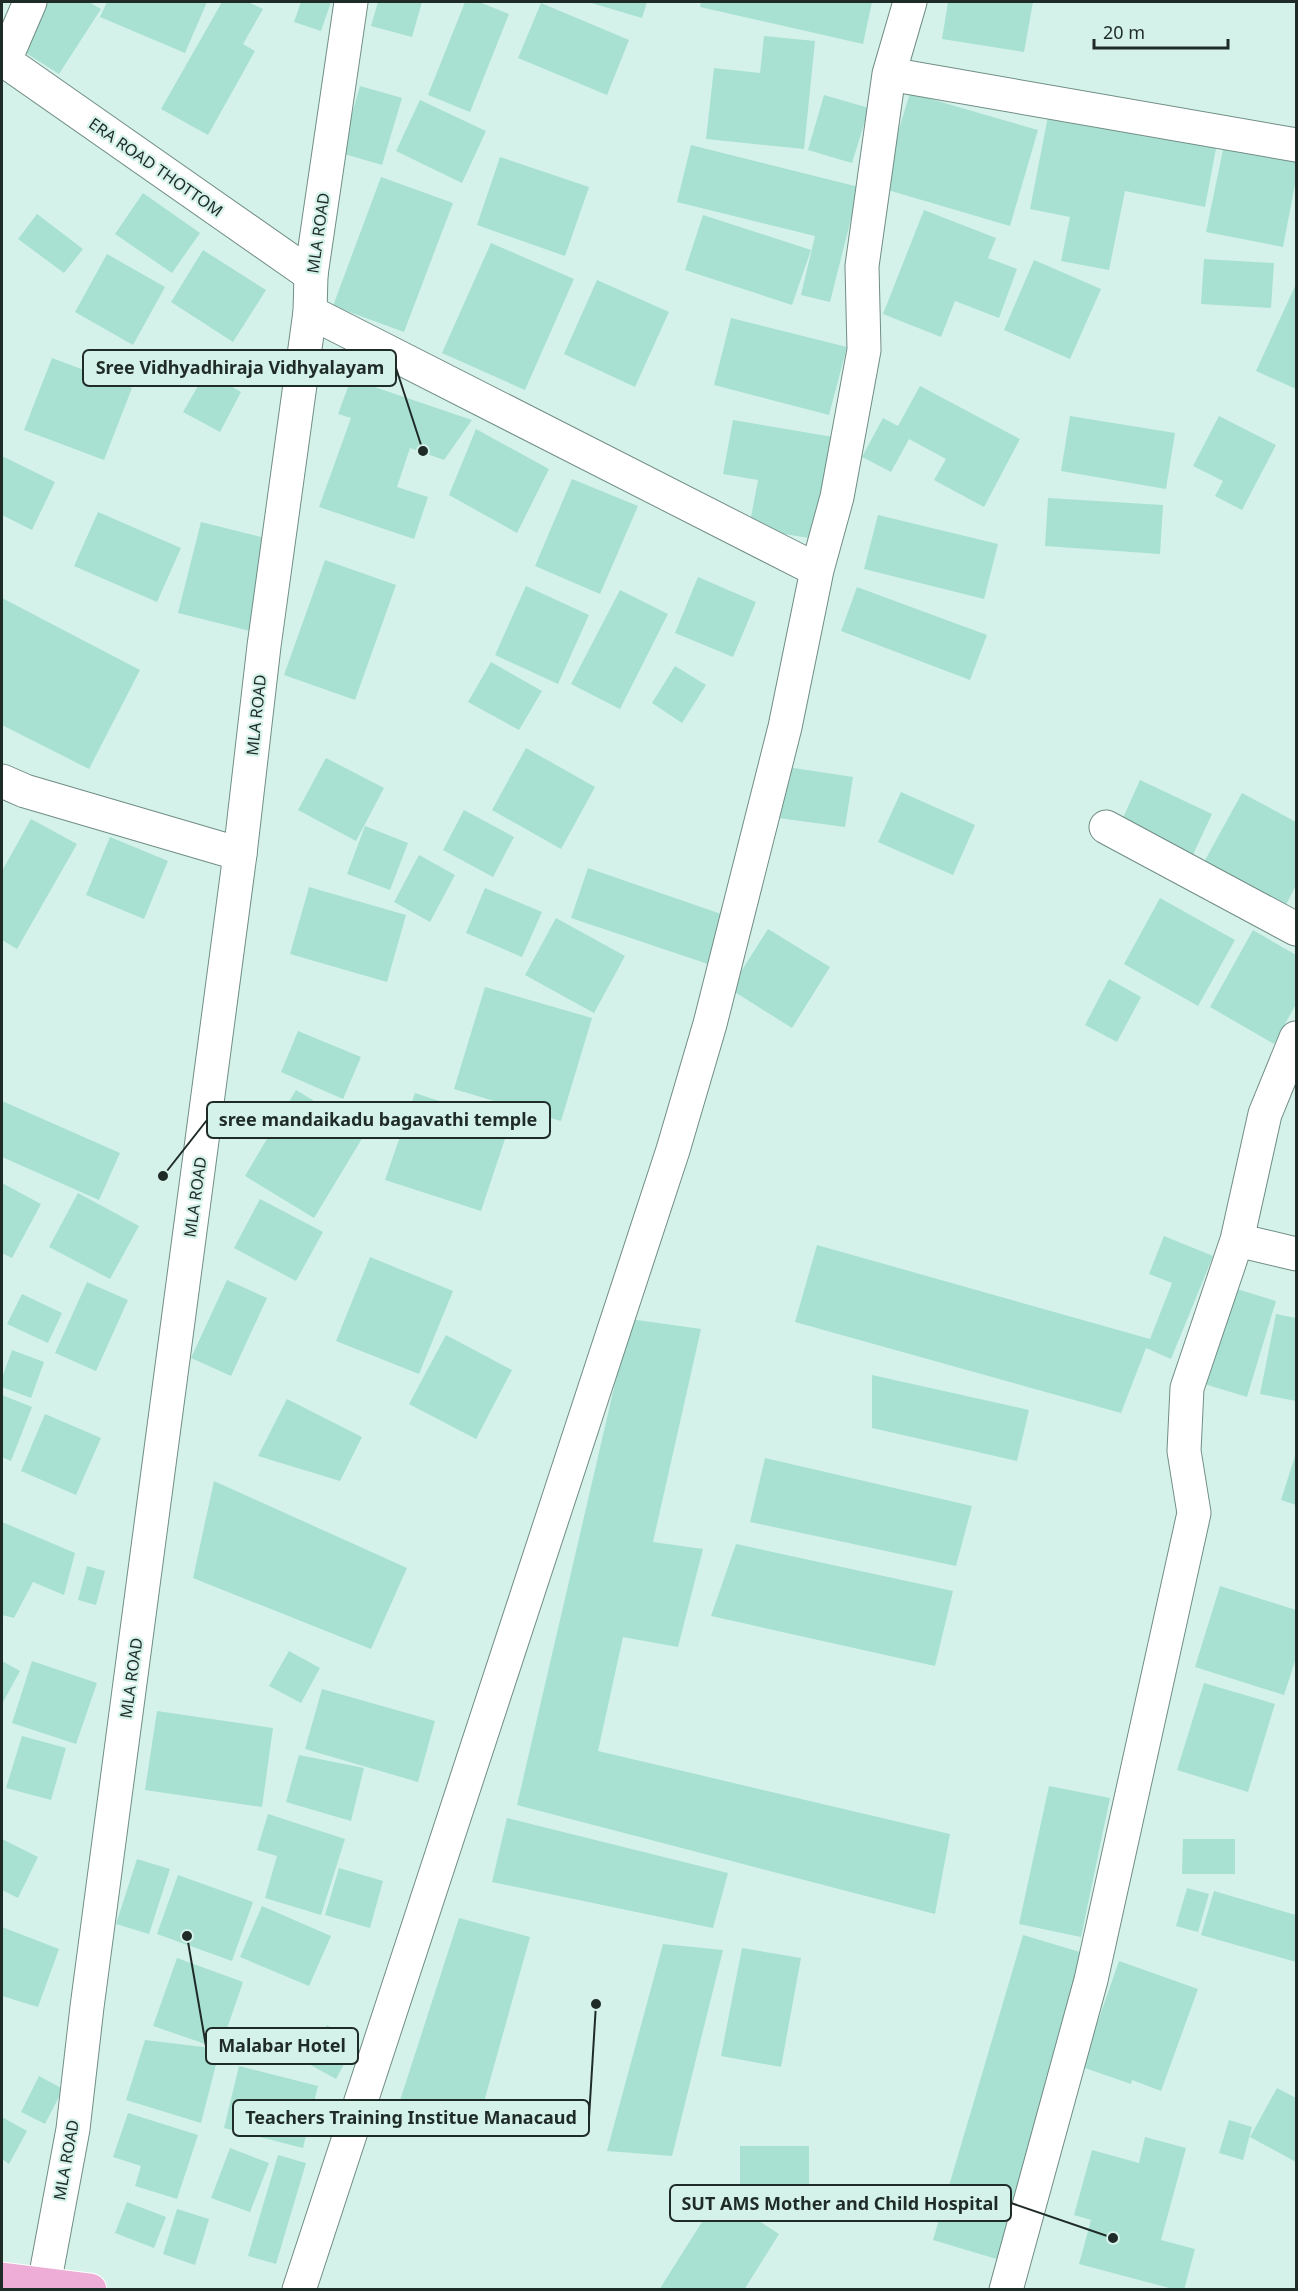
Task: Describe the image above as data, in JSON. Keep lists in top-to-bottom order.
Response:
{
  "streets": {
    "street": ["ERA ROAD THOTTOM", "MLA ROAD"]
  },
  "crossings": [
    ["ERA ROAD THOTTOM", "MLA ROAD"]
  ],
  "places": [
    "Sree Vidhyadhiraja Vidhyalayam",
    "sree mandaikadu bagavathi temple",
    "Malabar Hotel",
    "Teachers Training Institue Manacaud",
    "SUT AMS Mother and Child Hospital"
  ],
  "scale_bar": "20 m"
}
